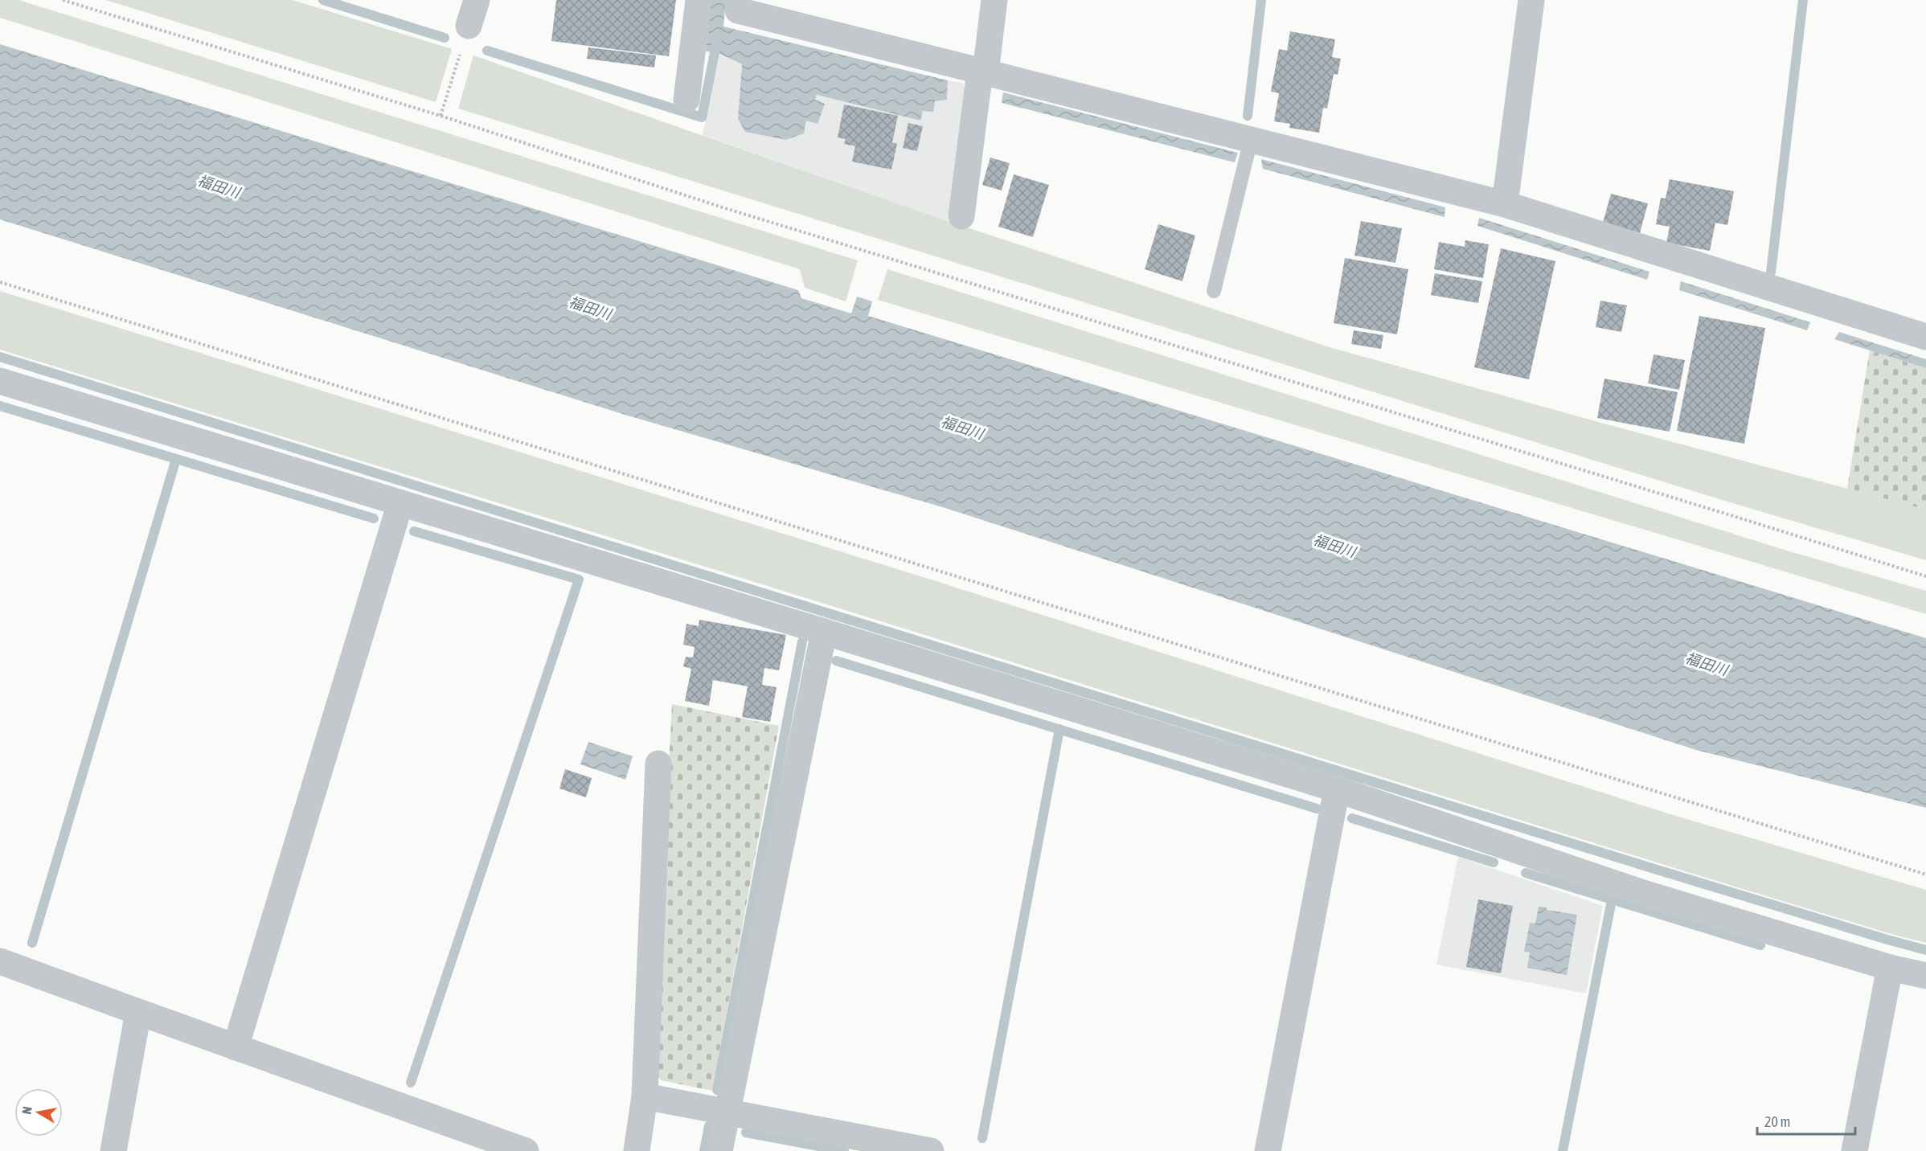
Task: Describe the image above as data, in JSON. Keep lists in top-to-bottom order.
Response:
{
  "water": ["福田川"],
  "scale_bar": "20 m",
  "north": "left"
}
